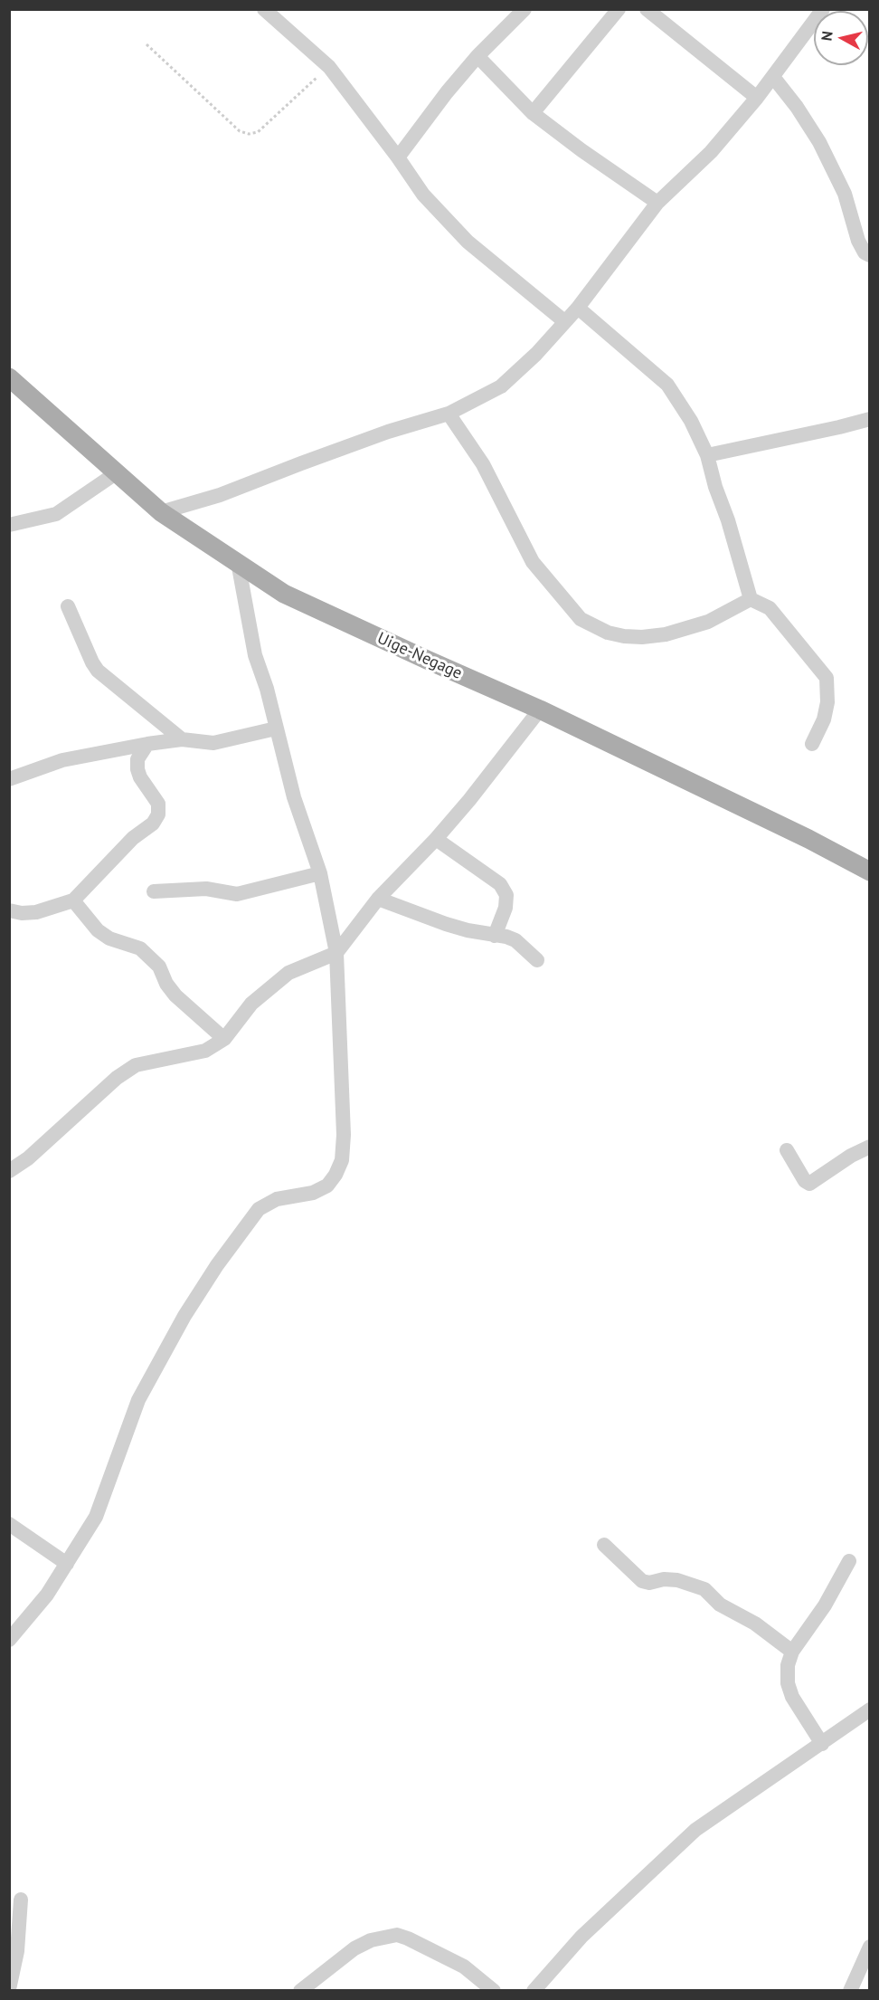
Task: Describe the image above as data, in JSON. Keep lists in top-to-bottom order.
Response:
{
  "streets": {
    "main road": ["Uige-Negage"]
  },
  "north": "left"
}
